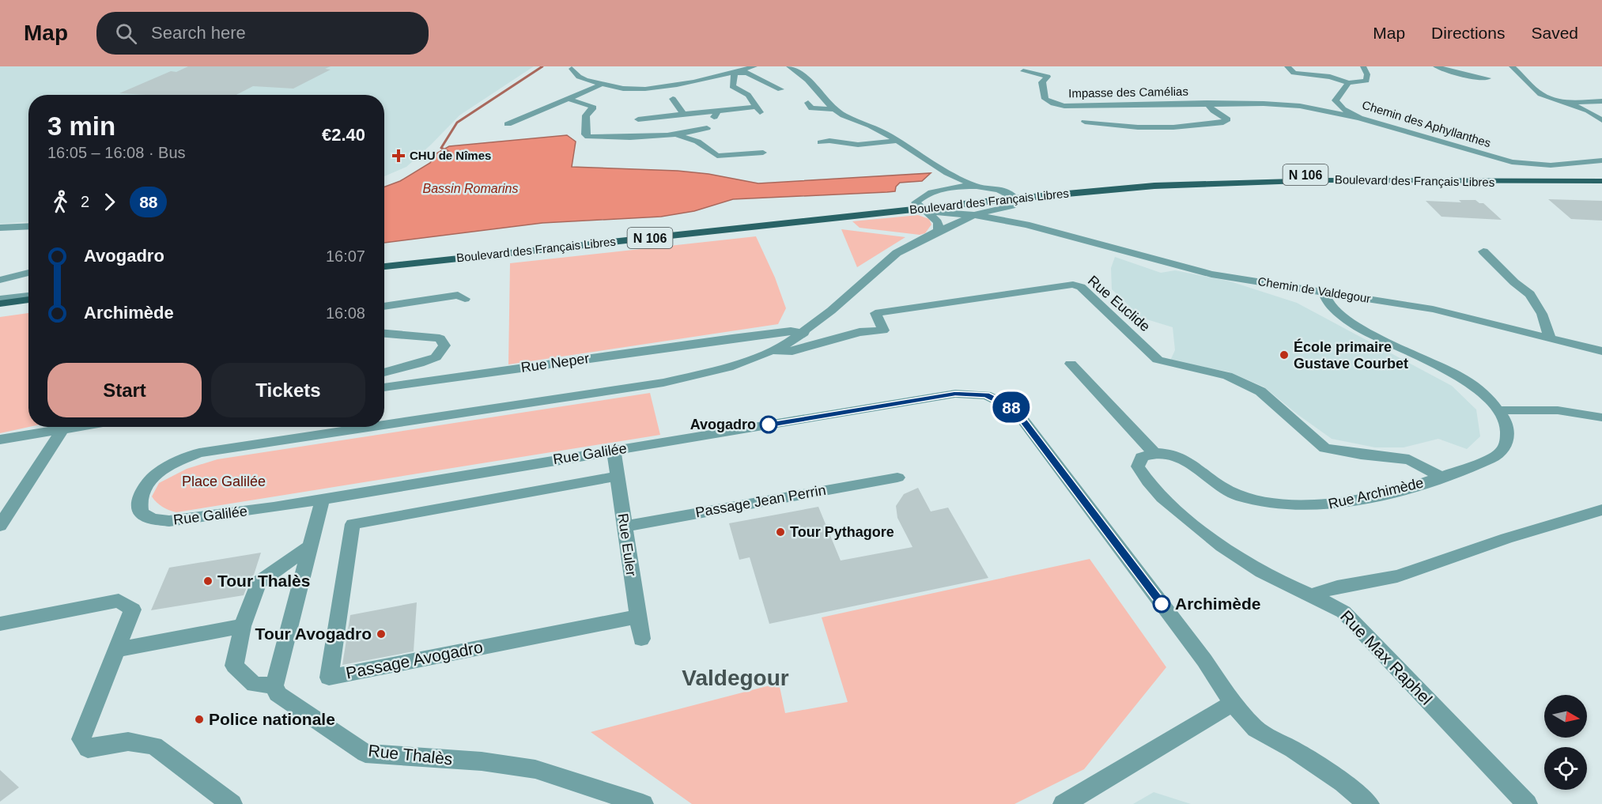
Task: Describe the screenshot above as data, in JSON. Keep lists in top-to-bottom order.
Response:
{
  "streets": {
    "main road": ["N 106", "Boulevard des Français Libres"],
    "street": [
      "Impasse des Camélias",
      "Chemin des Aphyllanthes",
      "Chemin de Valdegour",
      "Rue Euclide",
      "Rue Neper",
      "Rue Galilée",
      "Rue Archimède",
      "Passage Jean Perrin",
      "Rue Euler",
      "Rue Max Raphel",
      "Passage Avogadro",
      "Rue Thalès"
    ]
  },
  "crossings": [
    ["Impasse des Camélias", "Chemin des Aphyllanthes"],
    ["Chemin de Valdegour", "Rue Archimède"],
    ["Rue Euclide", "Rue Galilée"],
    ["Rue Euclide", "Rue Archimède"],
    ["Rue Neper", "Rue Galilée"],
    ["Rue Galilée", "Rue Euler"],
    ["Passage Jean Perrin", "Rue Euler"],
    ["Rue Euler", "Passage Avogadro"]
  ],
  "districts": ["Valdegour"],
  "water": ["Bassin Romarins"],
  "parks": ["Place Galilée"],
  "places": {
    "health": ["CHU de Nîmes"],
    "other": [
      "École primaire Gustave Courbet",
      "Avogadro",
      "Tour Pythagore",
      "Tour Thalès",
      "Archimède",
      "Tour Avogadro",
      "Police nationale"
    ]
  },
  "lines": ["bus line 88"],
  "north": "right",
  "page": {
    "header": "Map",
    "search": "Search here",
    "nav": ["Map", "Directions", "Saved"],
    "on_map": "88",
    "heading": ["3 min", "16:05 – 16:08 · Bus", "€2.40"],
    "legs": ["2", "88"],
    "list": [
      {
        "name": "Avogadro",
        "value": "16:07"
      },
      {
        "name": "Archimède",
        "value": "16:08"
      }
    ],
    "buttons": ["Start", "Tickets"]
  }
}
